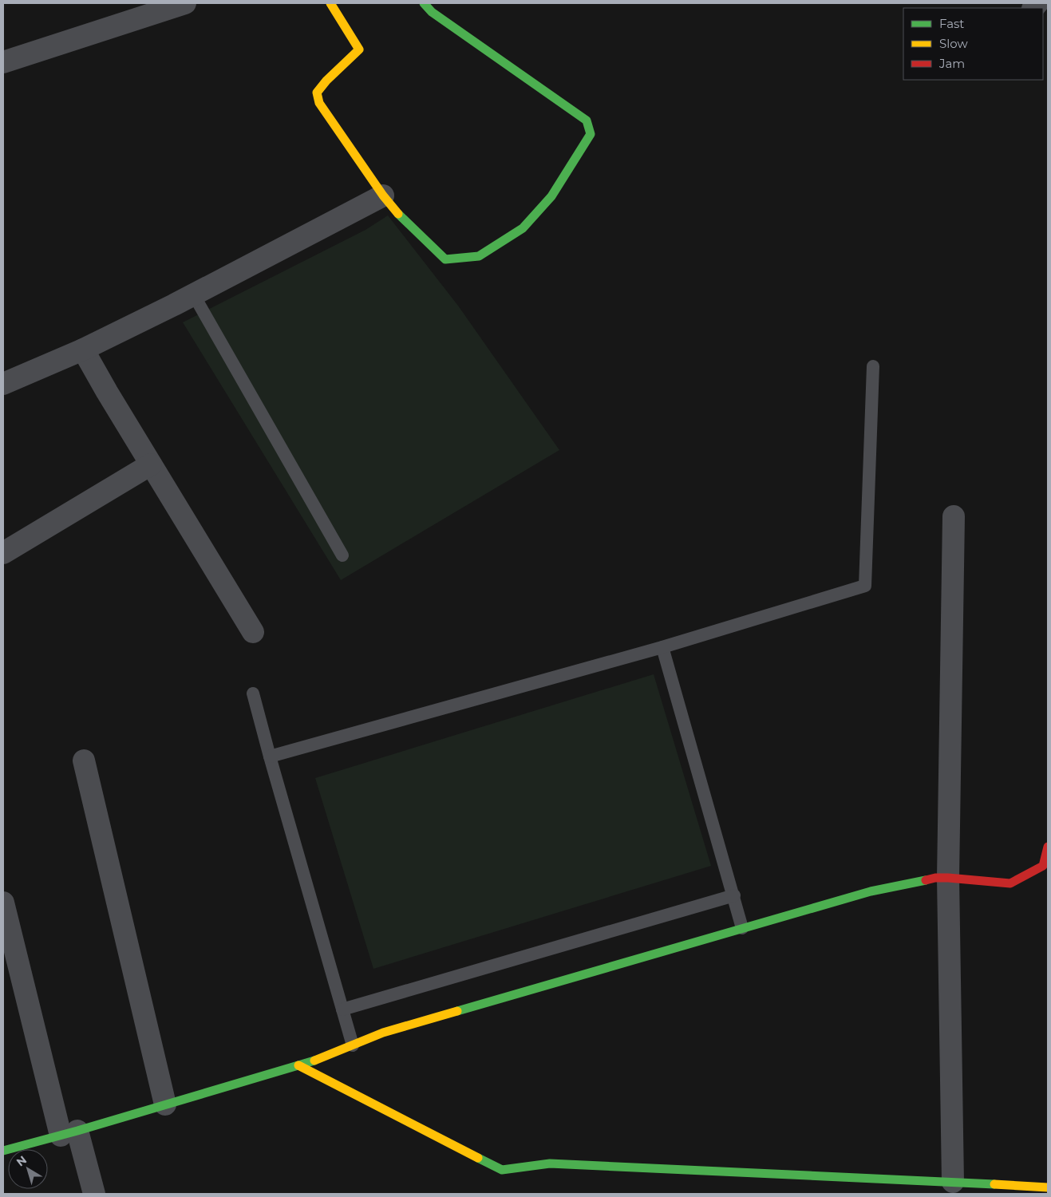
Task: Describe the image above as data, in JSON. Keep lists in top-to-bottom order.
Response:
{
  "legend": ["Fast", "Slow", "Jam"],
  "north": "top left"
}
